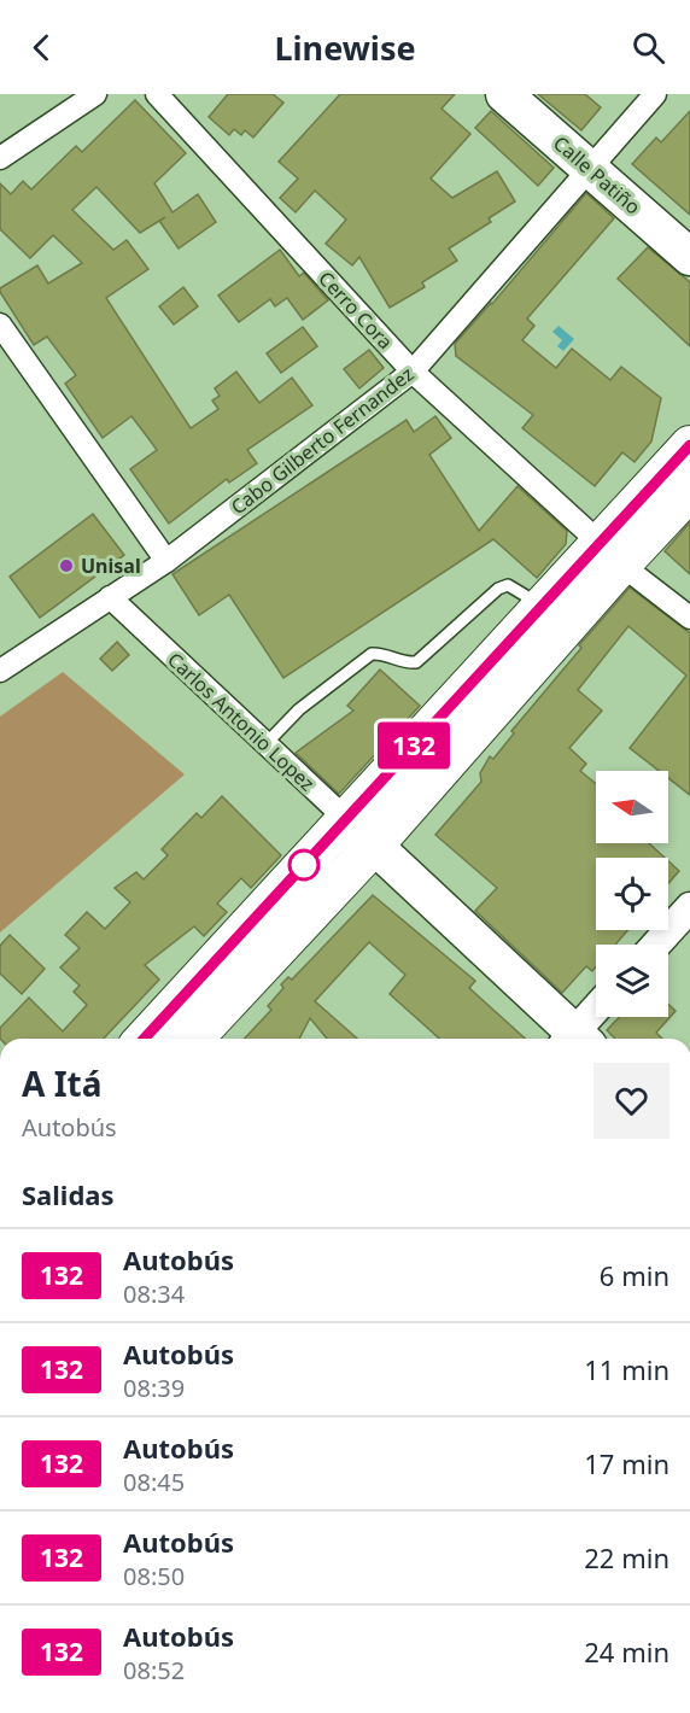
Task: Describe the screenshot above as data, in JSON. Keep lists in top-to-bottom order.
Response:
{
  "streets": {
    "main road": ["Calle Patiño", "Carlos Antonio Lopez"],
    "street": ["Cerro Cora", "Cabo Gilberto Fernandez"]
  },
  "crossings": [
    ["Calle Patiño", "Cabo Gilberto Fernandez"],
    ["Cerro Cora", "Cabo Gilberto Fernandez"],
    ["Cabo Gilberto Fernandez", "Carlos Antonio Lopez"]
  ],
  "places": ["Unisal"],
  "lines": ["bus line 132"],
  "north": "left",
  "page": {
    "header": "Linewise",
    "on_map": "132",
    "heading": [
      ["A Itá", "Autobús"],
      "Salidas"
    ],
    "list": [
      {
        "mark": "132",
        "name": "Autobús",
        "note": "08:34",
        "value": "6 min"
      },
      {
        "mark": "132",
        "name": "Autobús",
        "note": "08:39",
        "value": "11 min"
      },
      {
        "mark": "132",
        "name": "Autobús",
        "note": "08:45",
        "value": "17 min"
      },
      {
        "mark": "132",
        "name": "Autobús",
        "note": "08:50",
        "value": "22 min"
      },
      {
        "mark": "132",
        "name": "Autobús",
        "note": "08:52",
        "value": "24 min"
      }
    ]
  }
}
